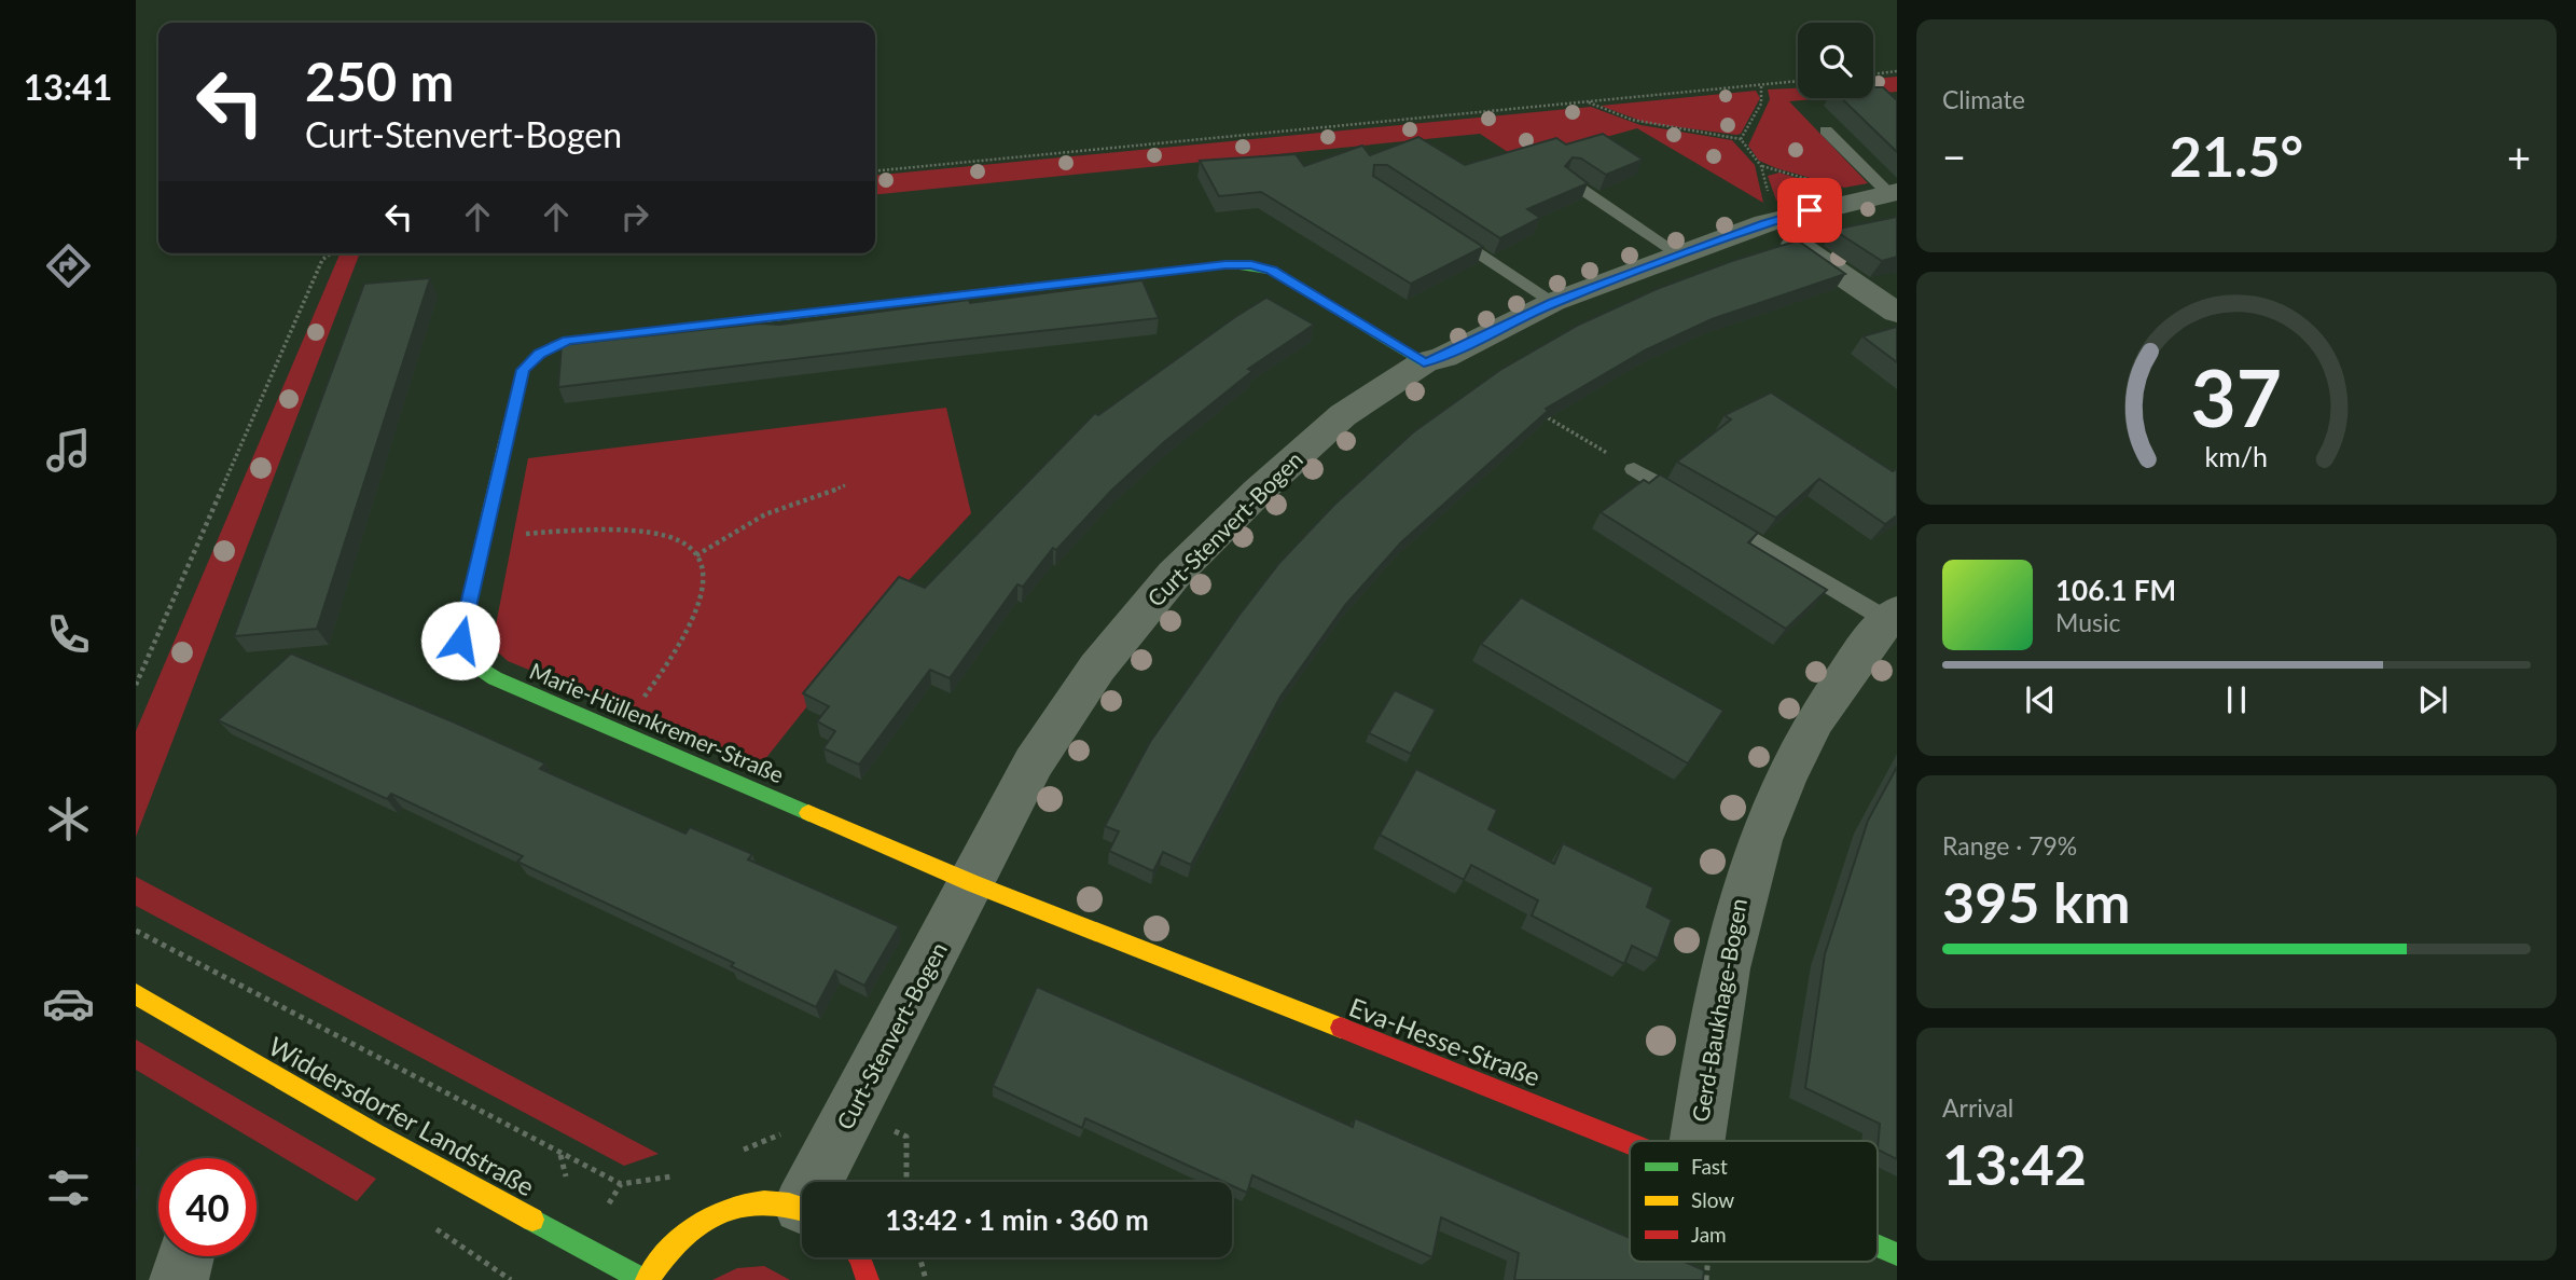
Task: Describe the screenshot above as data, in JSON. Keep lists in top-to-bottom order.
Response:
{
  "streets": {
    "street": [
      "Curt-Stenvert-Bogen",
      "Marie-Hüllenkremer-Straße",
      "Gerd-Baukhage-Bogen",
      "Eva-Hesse-Straße",
      "Widdersdorfer Landstraße"
    ]
  },
  "crossings": [
    ["Curt-Stenvert-Bogen", "Marie-Hüllenkremer-Straße"],
    ["Curt-Stenvert-Bogen", "Eva-Hesse-Straße"],
    ["Marie-Hüllenkremer-Straße", "Eva-Hesse-Straße"]
  ],
  "legend": ["Fast", "Slow", "Jam"],
  "page": {
    "tabs": "13:41",
    "tile": [
      "Climate",
      ["Range · 79%", "395 km"],
      ["Arrival", "13:42"]
    ],
    "turn": ["250 m", "Curt-Stenvert-Bogen"],
    "heat": ["−", "21.5°", "+"],
    "song": ["106.1 FM", "Music"],
    "limit": "40",
    "trip": "13:42 · 1 min · 360 m",
    "gauge": ["37", "km/h"]
  }
}
